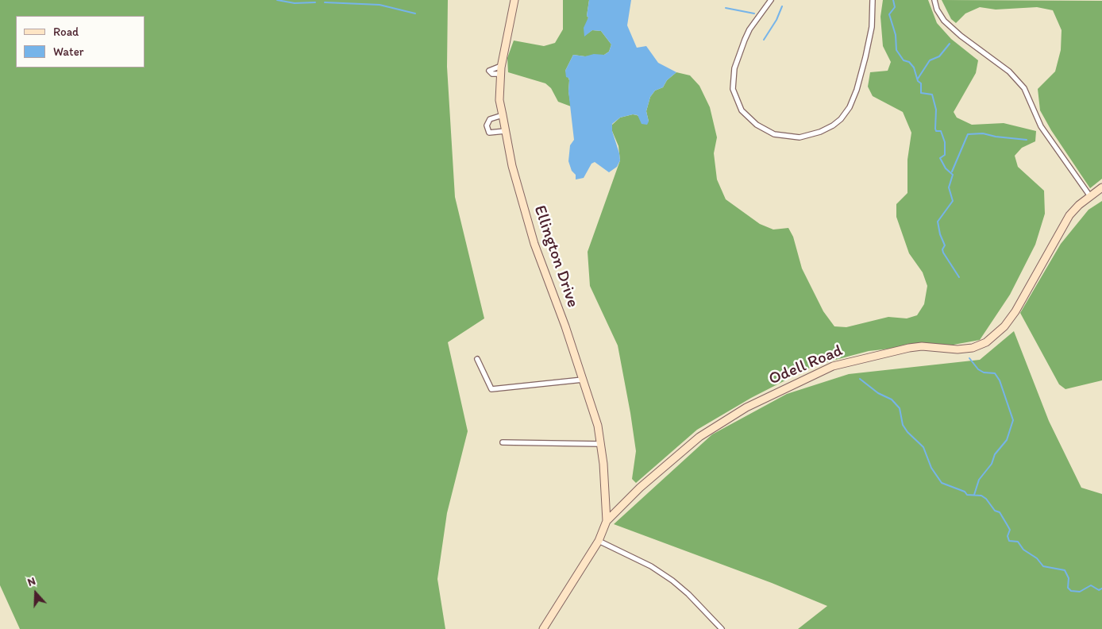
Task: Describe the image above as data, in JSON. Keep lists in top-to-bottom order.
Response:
{
  "streets": {
    "street": ["Ellington Drive", "Odell Road"]
  },
  "crossings": [
    ["Ellington Drive", "Odell Road"]
  ],
  "legend": ["Road", "Water"],
  "north": "top"
}
